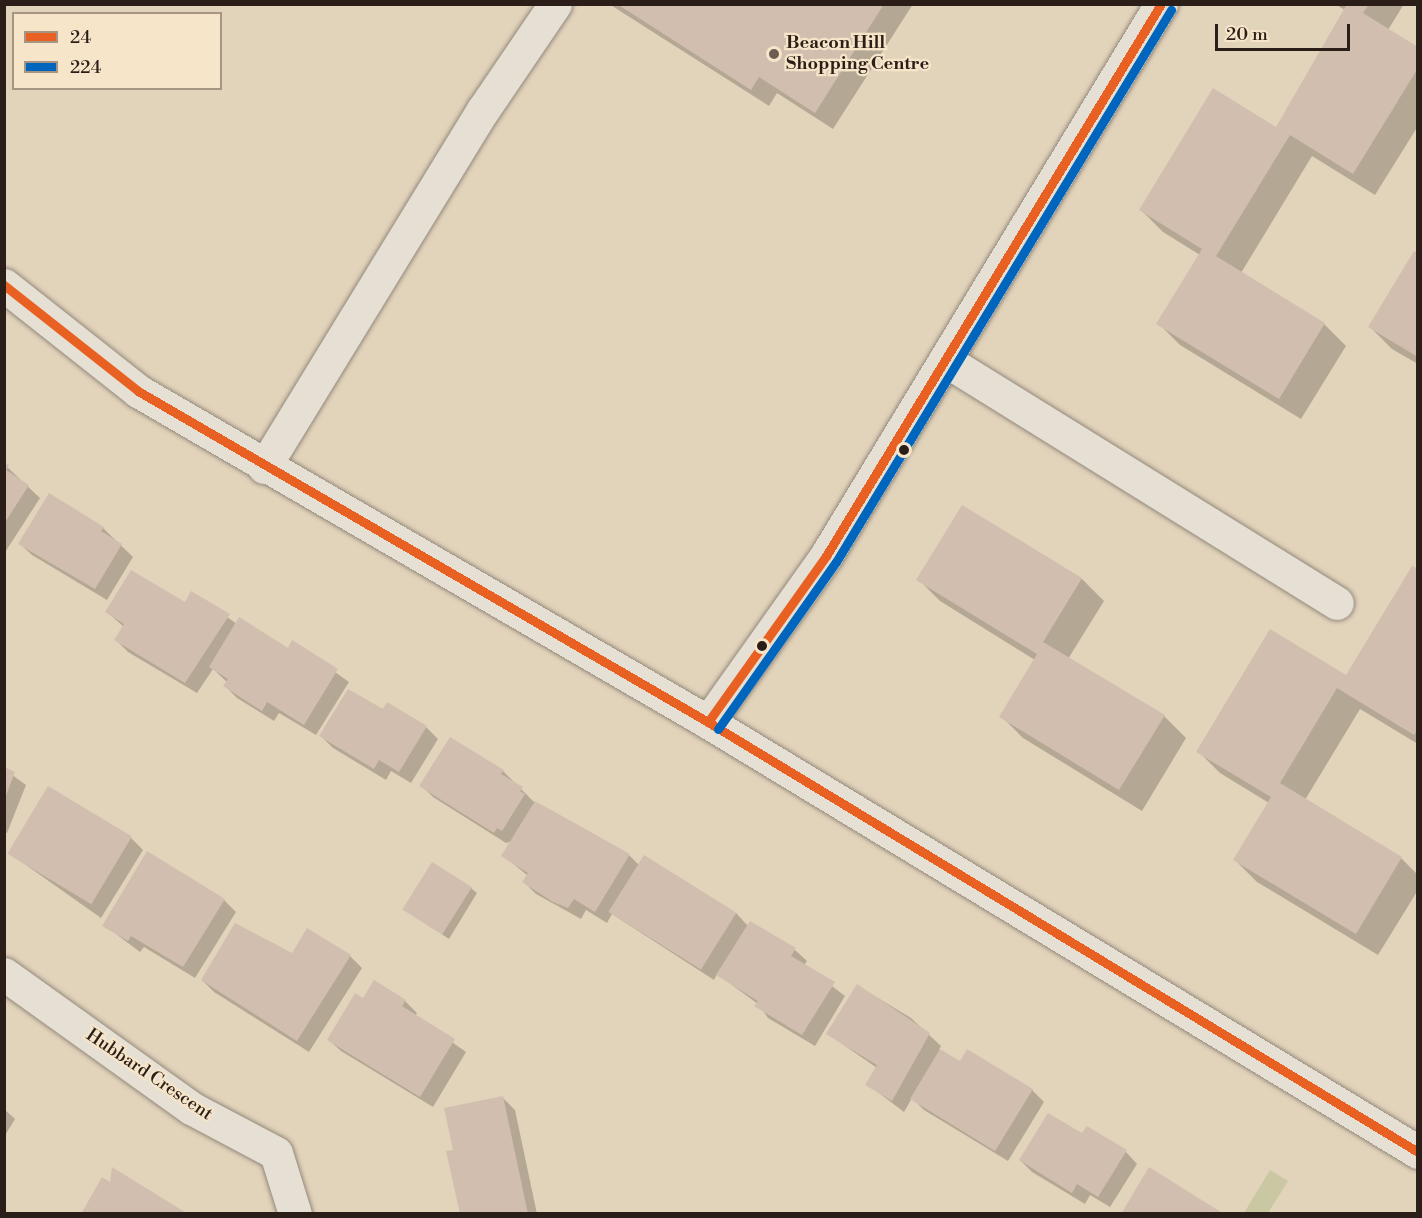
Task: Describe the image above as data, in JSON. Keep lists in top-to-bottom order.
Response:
{
  "streets": {
    "street": ["Hubbard Crescent"]
  },
  "places": ["Beacon Hill Shopping Centre"],
  "lines": ["transit line 24", "transit line 224"],
  "legend": ["24", "224"],
  "scale_bar": "20 m"
}
